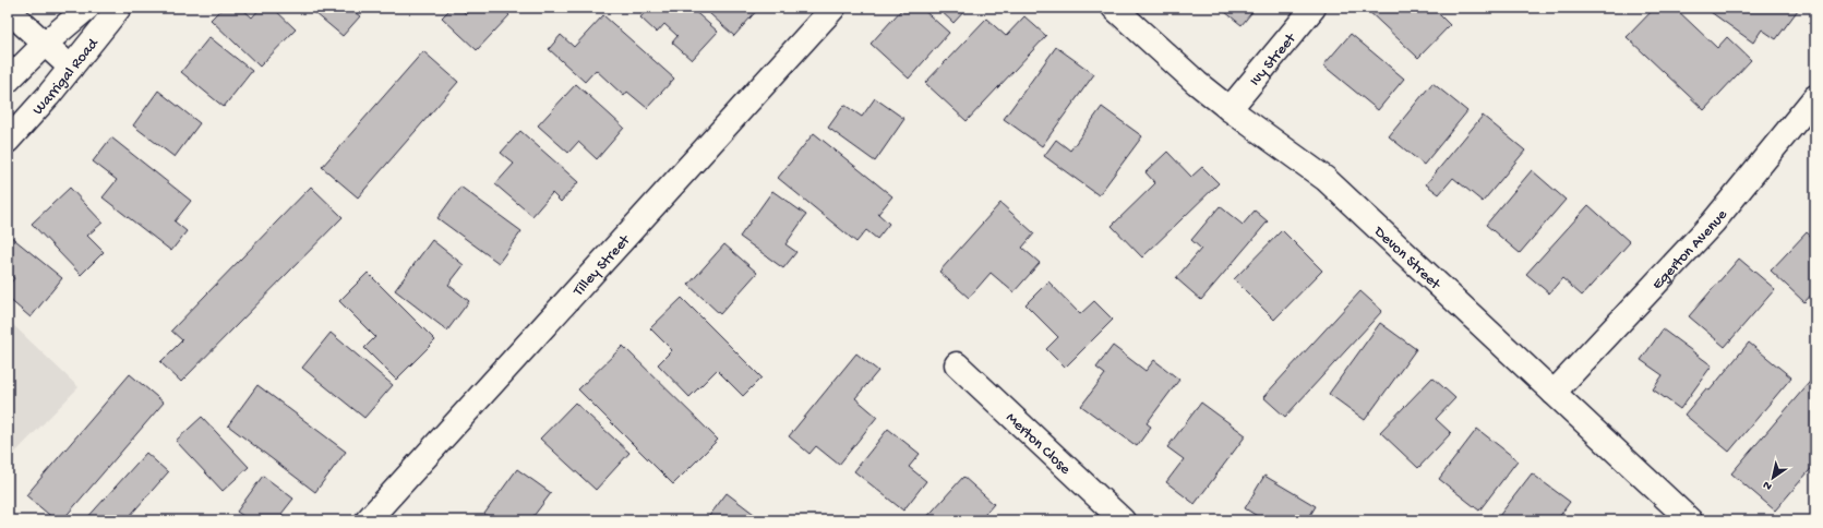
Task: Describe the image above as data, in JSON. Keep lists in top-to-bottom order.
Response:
{
  "streets": {
    "main road": [
      "Ivy Street",
      "Warrigal Road",
      "Egerton Avenue",
      "Devon Street",
      "Tilley Street",
      "Merton Close"
    ]
  },
  "crossings": [
    ["Ivy Street", "Devon Street"],
    ["Egerton Avenue", "Devon Street"]
  ],
  "north": "bottom left"
}
